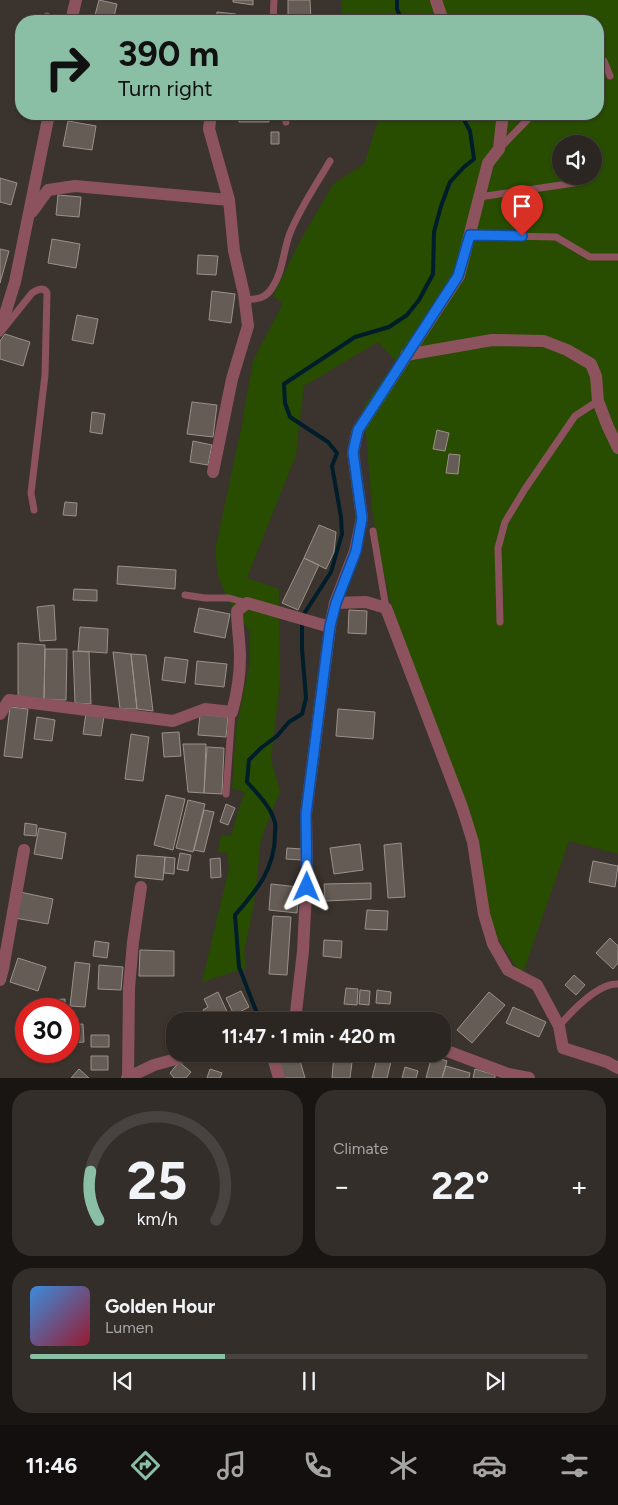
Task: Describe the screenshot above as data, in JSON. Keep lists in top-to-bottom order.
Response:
{
  "page": {
    "turn": ["390 m", "Turn right"],
    "limit": "30",
    "trip": "11:47 · 1 min · 420 m",
    "tile": "Climate",
    "heat": ["−", "22°", "+"],
    "song": ["Golden Hour", "Lumen"],
    "tabs": "11:46",
    "gauge": ["25", "km/h"]
  }
}
